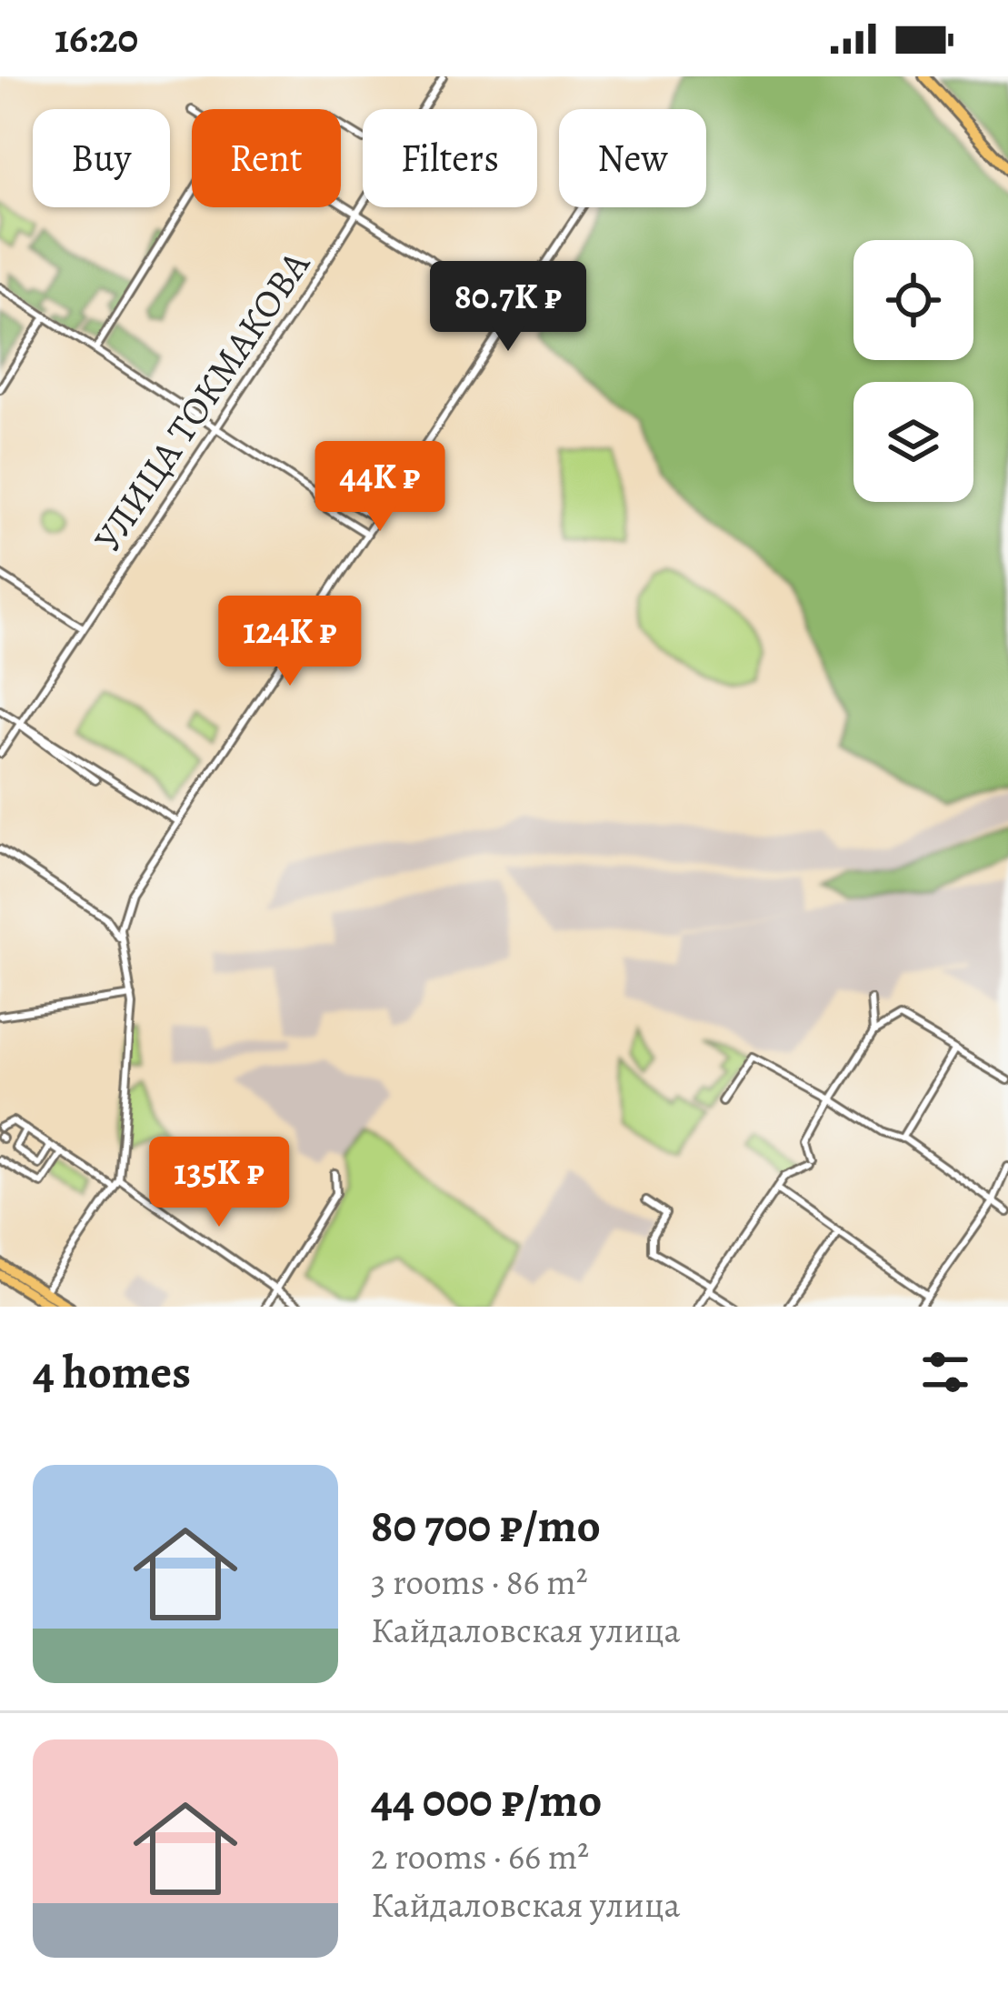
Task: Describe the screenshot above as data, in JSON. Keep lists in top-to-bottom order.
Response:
{
  "streets": {
    "street": ["УЛИЦА ТОКМАКОВА"]
  },
  "page": {
    "status": "16:20",
    "chip": [
      "Buy",
      "Rent",
      "Filters",
      "New"
    ],
    "price": [
      "80.7K ₽",
      "44K ₽",
      "124K ₽",
      "135K ₽"
    ],
    "heading": "4 homes",
    "list": [
      {
        "name": "80 700 ₽/mo",
        "note": "3 rooms · 86 m² · Кайдаловская улица"
      },
      {
        "name": "44 000 ₽/mo",
        "note": "2 rooms · 66 m² · Кайдаловская улица"
      }
    ]
  }
}
